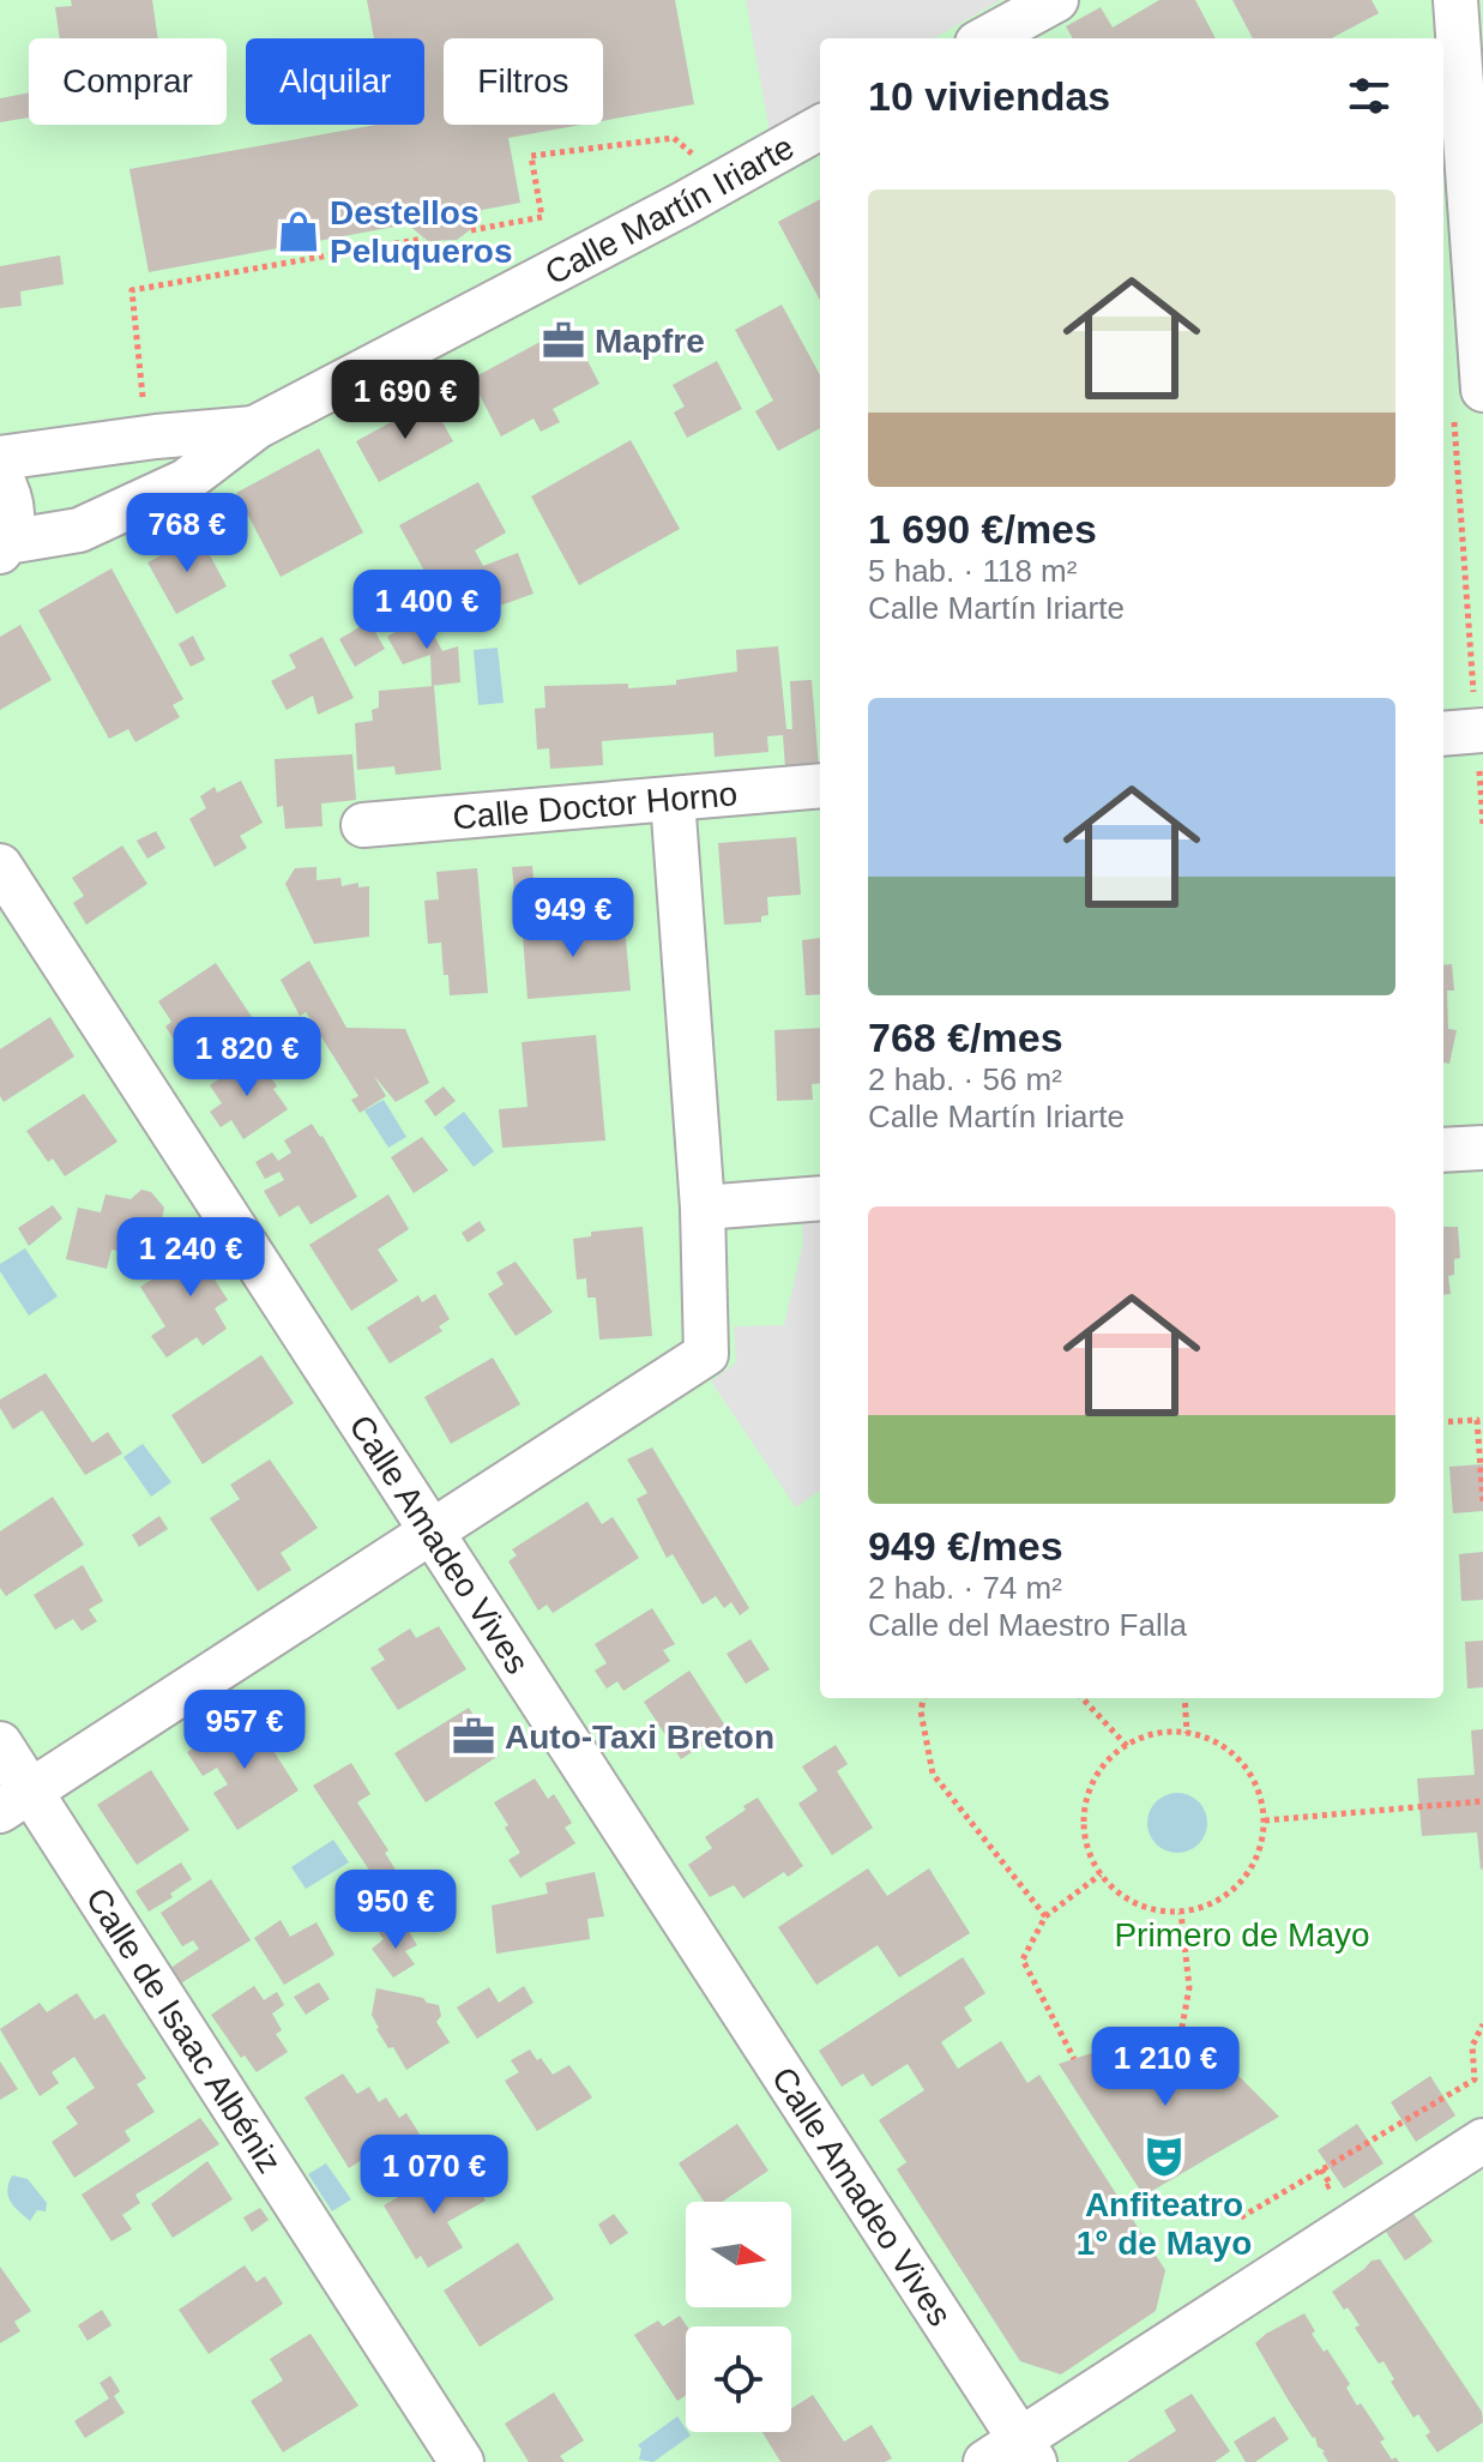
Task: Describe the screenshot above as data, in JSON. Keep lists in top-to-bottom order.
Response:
{
  "streets": {
    "street": [
      "Calle Martín Iriarte",
      "Calle Doctor Horno",
      "Calle Amadeo Vives",
      "Calle de Isaac Albéniz"
    ]
  },
  "parks": ["Primero de Mayo"],
  "places": {
    "shop": ["Destellos Peluqueros"],
    "office": ["Mapfre", "Auto-Taxi Breton"],
    "theatre": ["Anfiteatro 1° de Mayo"]
  },
  "north": "right",
  "page": {
    "chip": ["Comprar", "Alquilar", "Filtros"],
    "heading": "10 viviendas",
    "list": [
      {
        "name": "1 690 €/mes",
        "note": "5 hab. · 118 m² · Calle Martín Iriarte"
      },
      {
        "name": "768 €/mes",
        "note": "2 hab. · 56 m² · Calle Martín Iriarte"
      },
      {
        "name": "949 €/mes",
        "note": "2 hab. · 74 m² · Calle del Maestro Falla"
      }
    ],
    "price": [
      "1 690 €",
      "768 €",
      "1 400 €",
      "949 €",
      "1 820 €",
      "1 240 €",
      "957 €",
      "950 €",
      "1 210 €",
      "1 070 €"
    ]
  }
}
